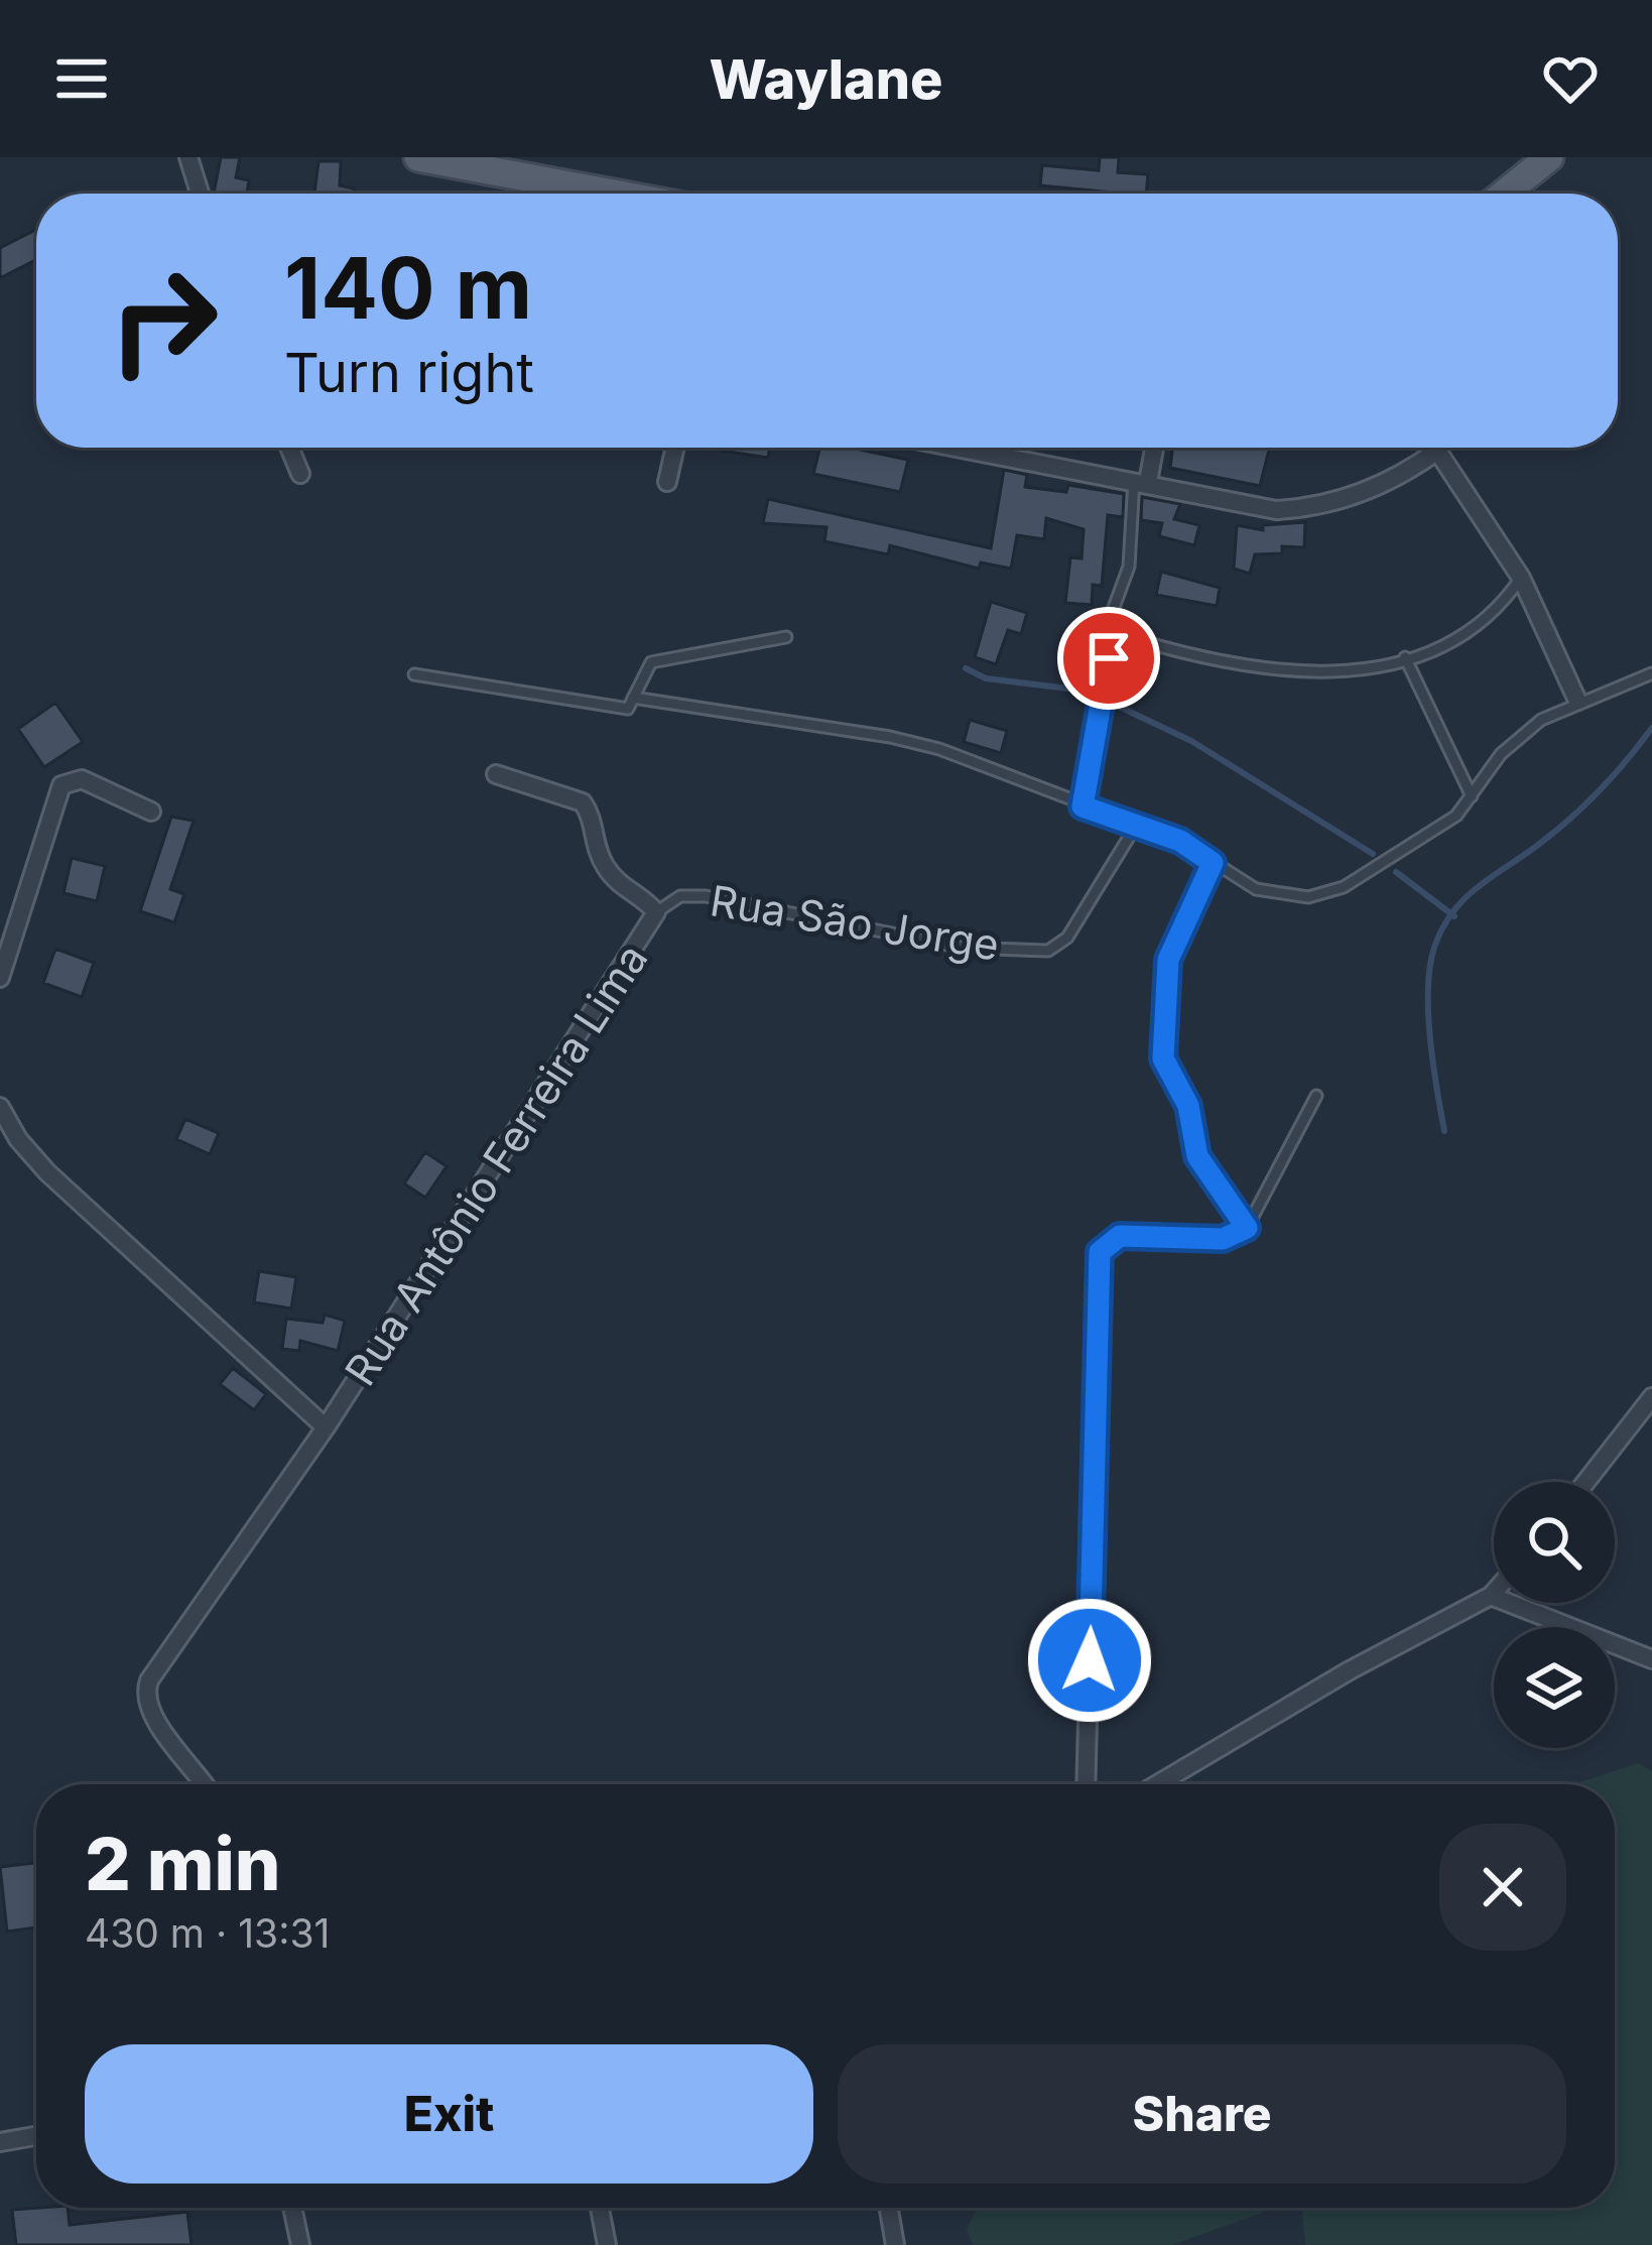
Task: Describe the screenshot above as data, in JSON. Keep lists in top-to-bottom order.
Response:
{
  "streets": {
    "street": ["Rua Antônio Ferreira Lima"],
    "lane": ["Rua São Jorge"]
  },
  "crossings": [
    ["Rua São Jorge", "Rua Antônio Ferreira Lima"]
  ],
  "page": {
    "header": "Waylane",
    "turn": ["140 m", "Turn right"],
    "heading": ["2 min", "430 m · 13:31"],
    "buttons": ["Exit", "Share"]
  }
}
